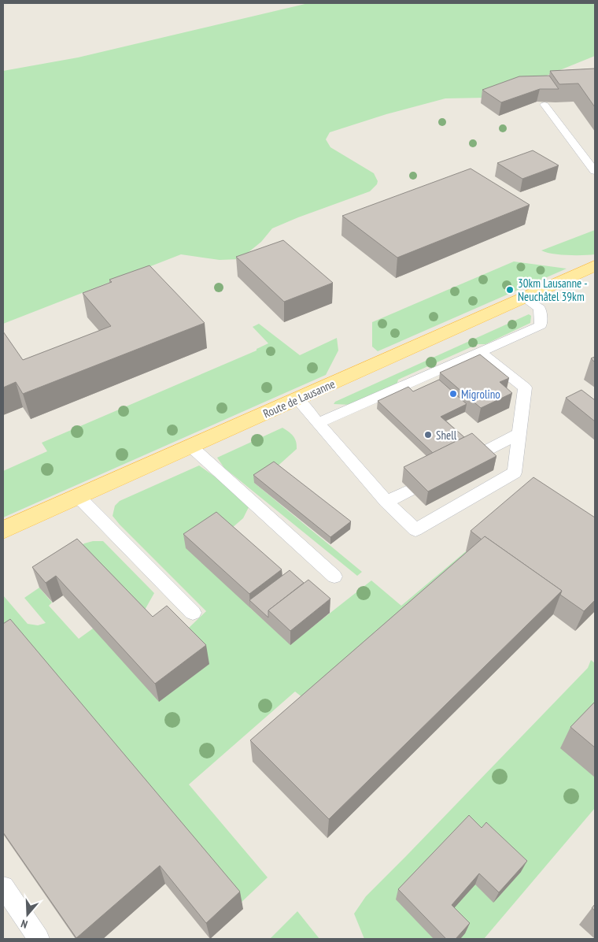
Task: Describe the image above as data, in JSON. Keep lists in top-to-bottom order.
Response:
{
  "streets": {
    "main road": ["Route de Lausanne"]
  },
  "places": ["30km Lausanne - Neuchâtel 39km", "Migrolino", "Shell"],
  "north": "bottom"
}
